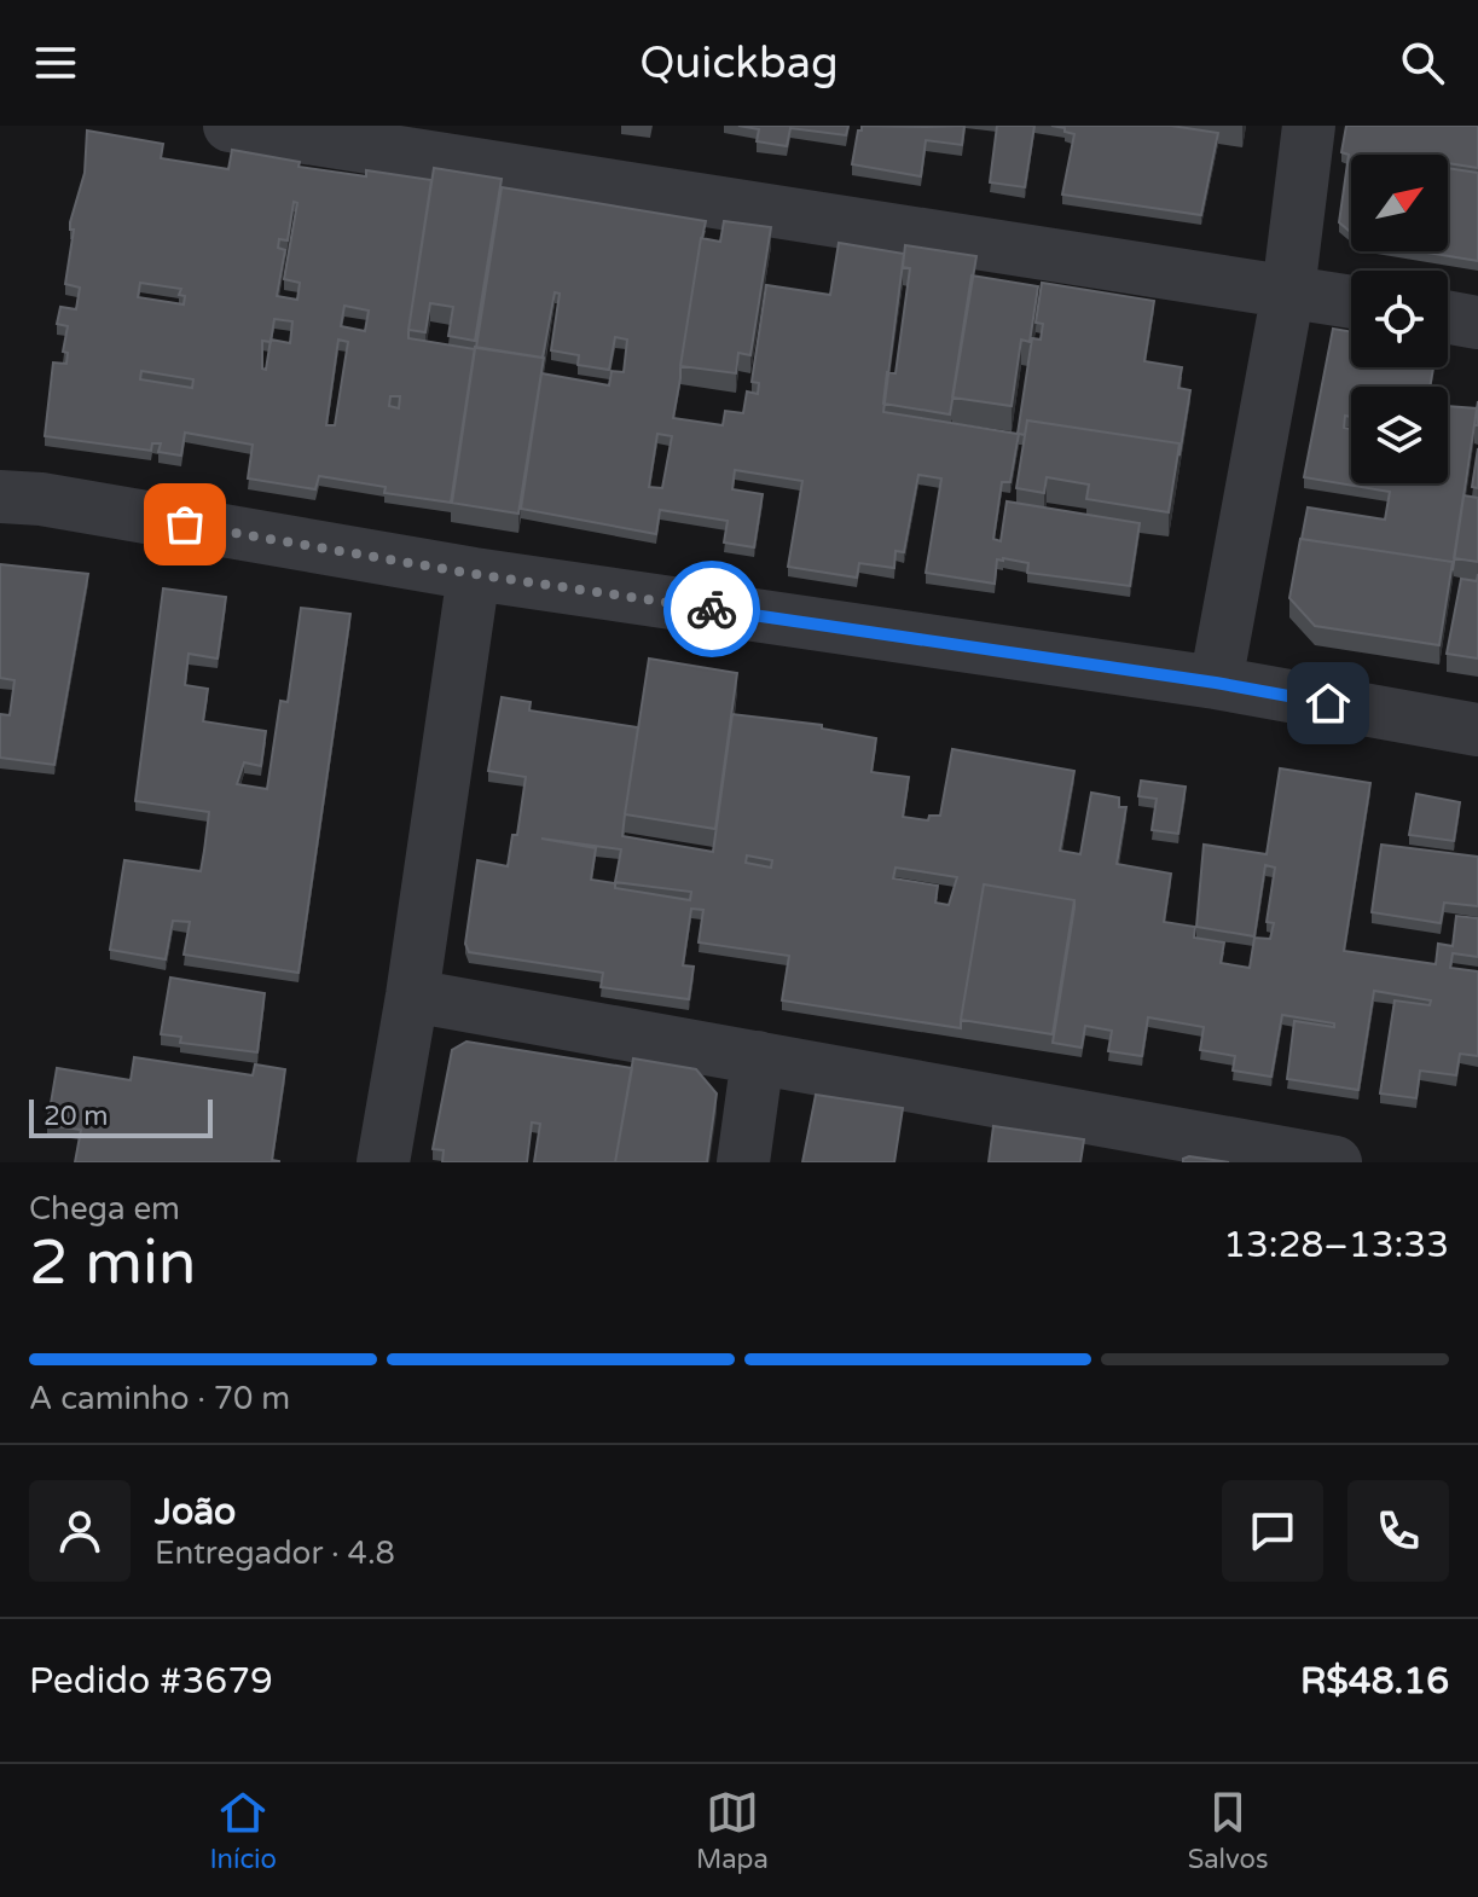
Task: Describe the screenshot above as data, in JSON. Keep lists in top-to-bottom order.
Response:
{
  "scale_bar": "20 m",
  "north": "top right",
  "page": {
    "header": "Quickbag",
    "scale": "20 m",
    "heading": ["2 min", "Chega em", "13:28–13:33"],
    "panel": [
      "João",
      "Entregador · 4.8",
      "Pedido #3679",
      "R$48.16"
    ],
    "bar": "A caminho · 70 m",
    "tabs": ["Início", "Mapa", "Salvos"]
  }
}
